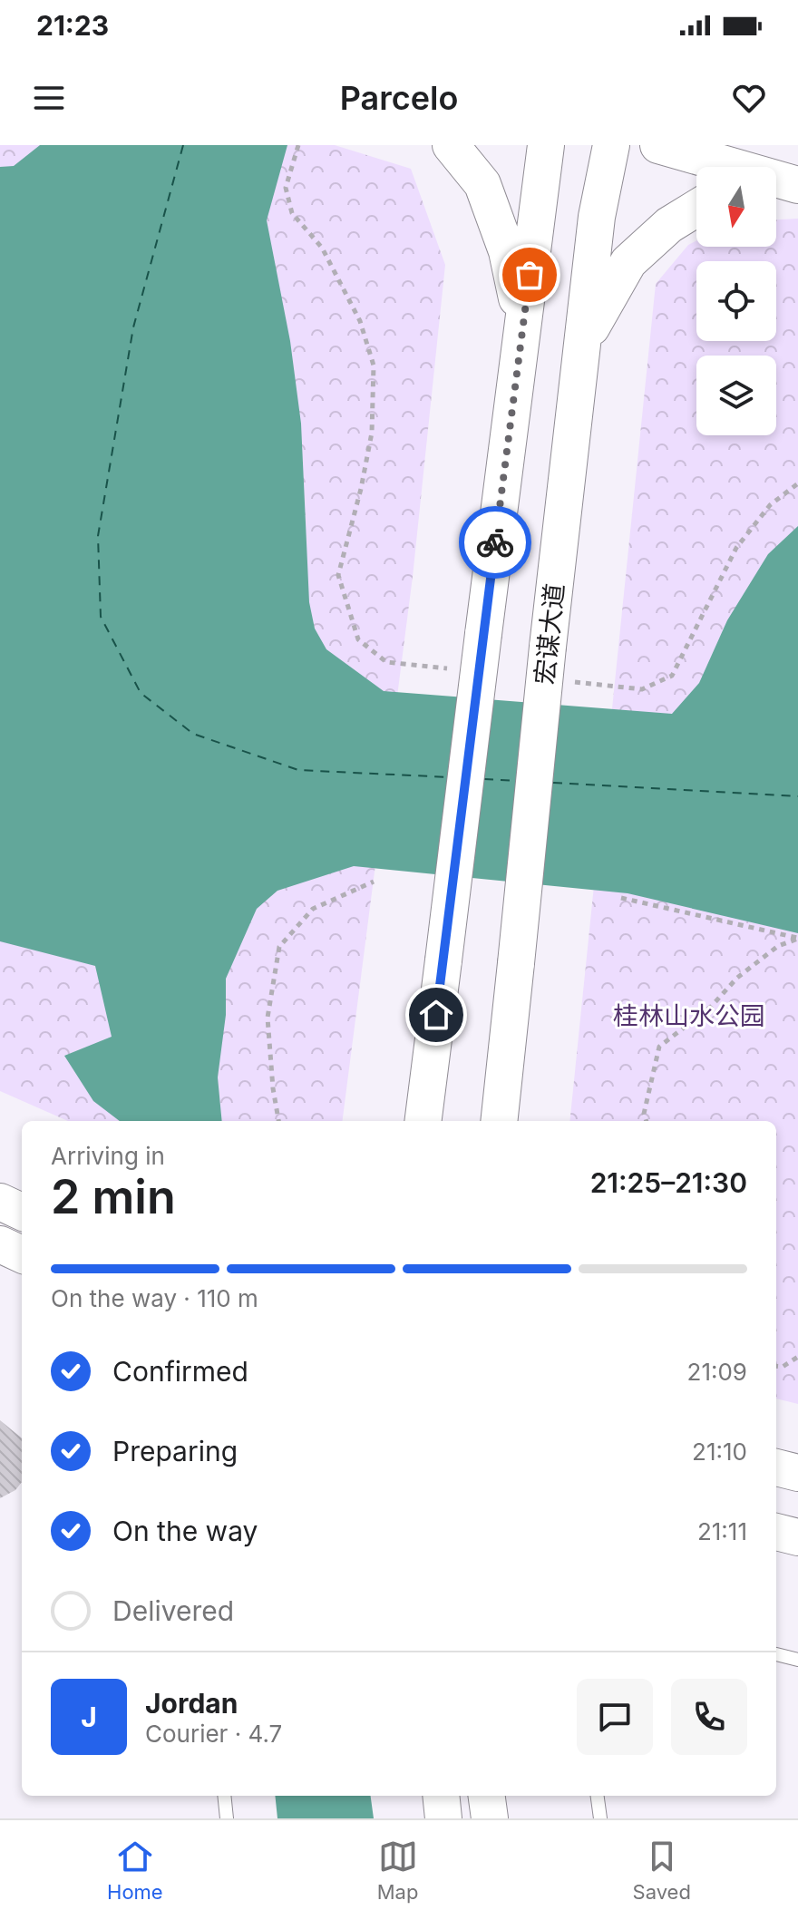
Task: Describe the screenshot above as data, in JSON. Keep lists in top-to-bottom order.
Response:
{
  "streets": {
    "main road": ["宏谋大道"]
  },
  "parks": ["桂林山水公园"],
  "north": "bottom",
  "page": {
    "status": "21:23",
    "header": "Parcelo",
    "heading": ["2 min", "Arriving in", "21:25–21:30"],
    "panel": ["Jordan", "Courier · 4.7"],
    "bar": "On the way · 110 m",
    "list": [
      ["Confirmed", "21:09"],
      ["Preparing", "21:10"],
      ["On the way", "21:11"],
      "Delivered"
    ],
    "round": "J",
    "tabs": ["Home", "Map", "Saved"]
  }
}
